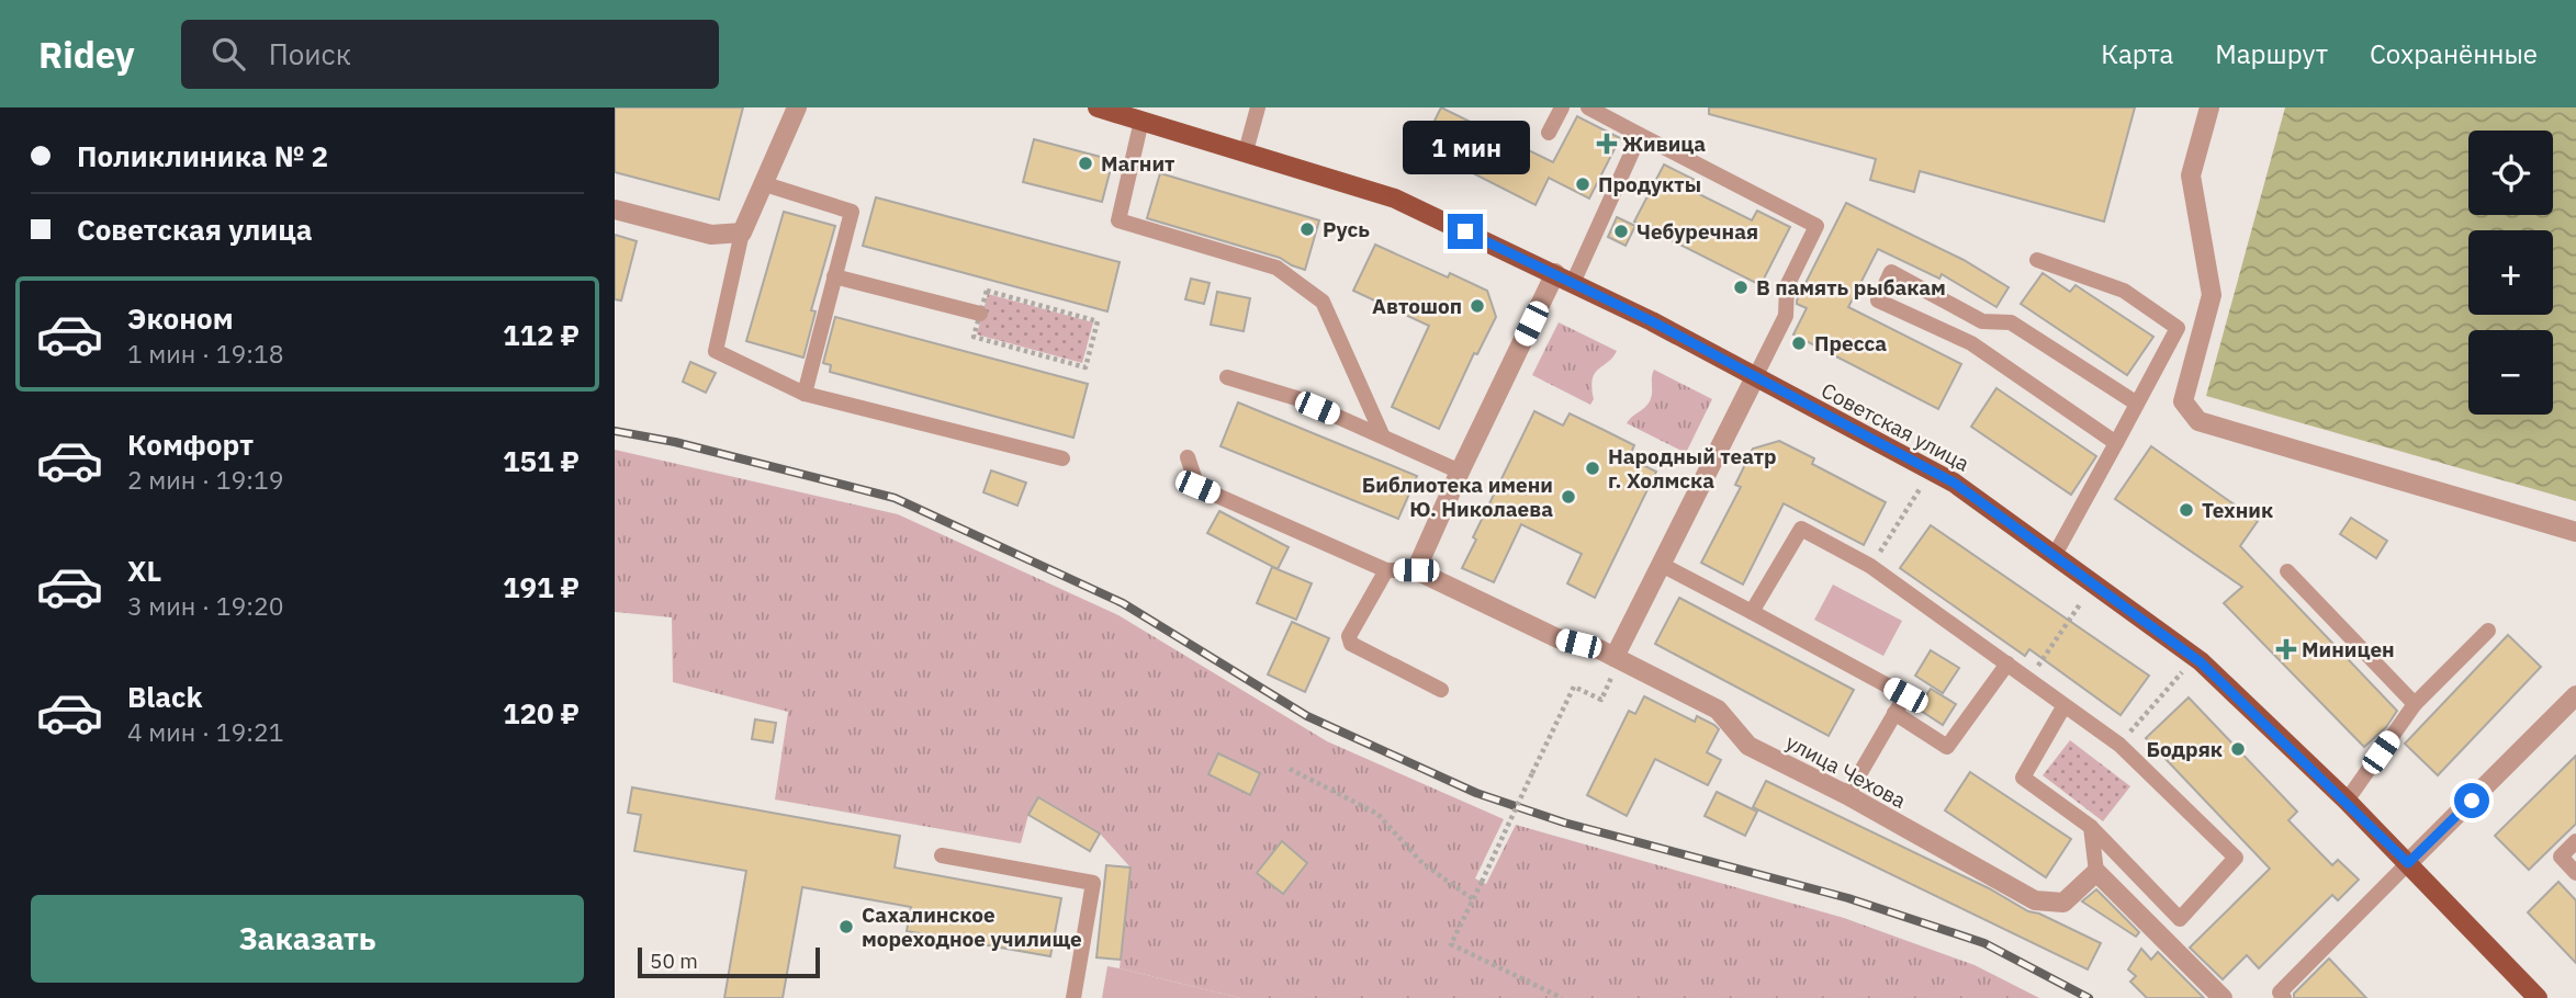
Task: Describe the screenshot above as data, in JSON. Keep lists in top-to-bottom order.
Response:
{
  "streets": {
    "main road": ["Советская улица"],
    "street": ["улица Чехова"]
  },
  "places": {
    "health": ["Живица", "Миницен"],
    "other": [
      "Магнит",
      "Продукты",
      "Русь",
      "Чебуречная",
      "В память рыбакам",
      "Автошоп",
      "Пресса",
      "Народный театр г. Холмска",
      "Библиотека имени Ю. Николаева",
      "Техник",
      "Бодряк",
      "Сахалинское мореходное училище"
    ]
  },
  "scale_bar": "50 m",
  "page": {
    "header": "Ridey",
    "search": "Поиск",
    "nav": ["Карта", "Маршрут", "Сохранённые"],
    "banner": ["Поликлиника № 2", "Советская улица"],
    "bubble": "1 мин",
    "map_buttons": ["+", "−"],
    "list": [
      {
        "name": "Эконом",
        "note": "1 мин · 19:18",
        "value": "112 ₽"
      },
      {
        "name": "Комфорт",
        "note": "2 мин · 19:19",
        "value": "151 ₽"
      },
      {
        "name": "XL",
        "note": "3 мин · 19:20",
        "value": "191 ₽"
      },
      {
        "name": "Black",
        "note": "4 мин · 19:21",
        "value": "120 ₽"
      }
    ],
    "buttons": "Заказать",
    "scale": "50 m"
  }
}
